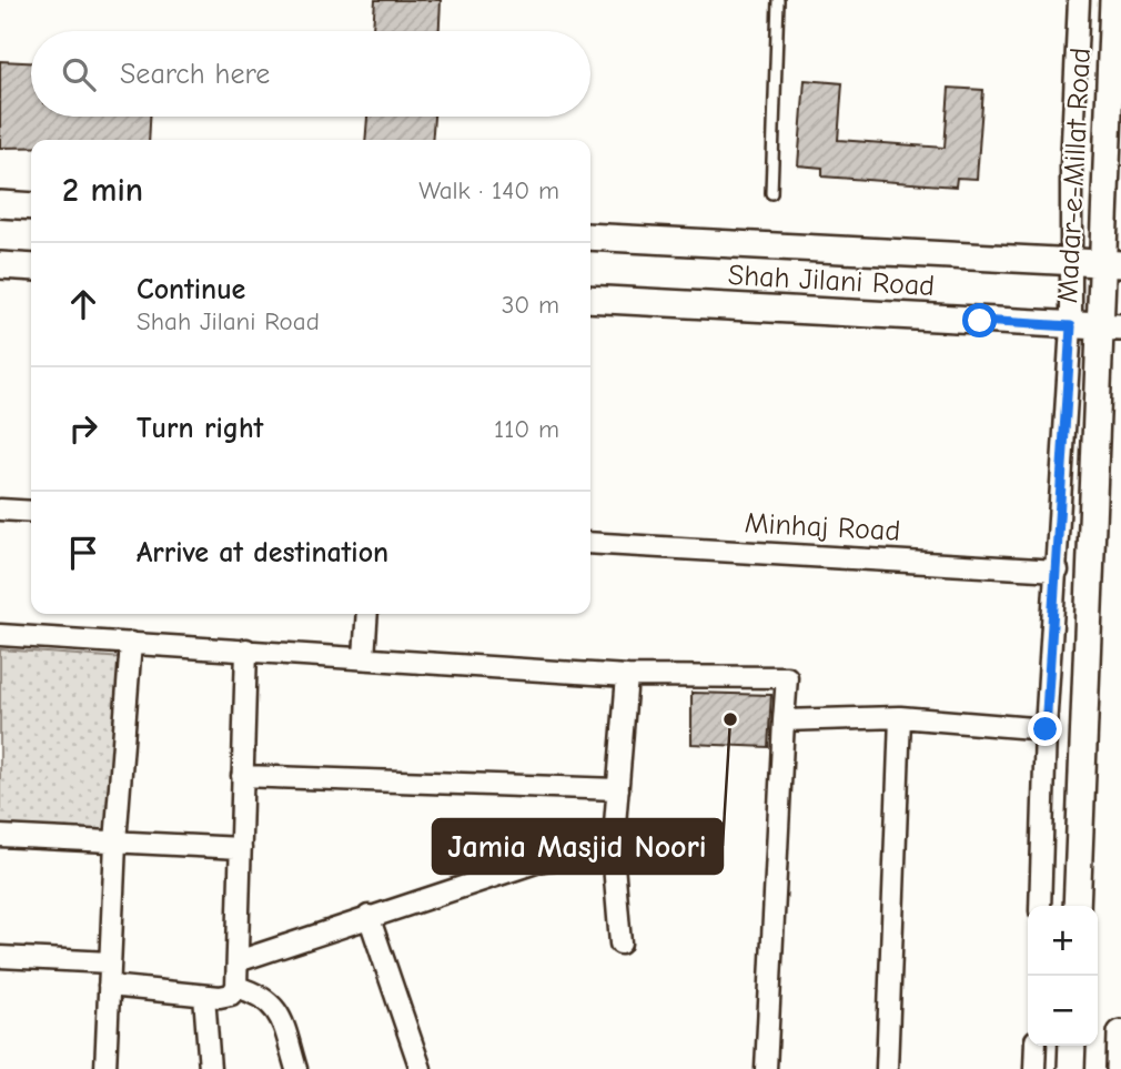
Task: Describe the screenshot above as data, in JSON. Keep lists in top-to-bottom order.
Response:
{
  "streets": {
    "street": ["Madar-e-Millat Road", "Shah Jilani Road", "Minhaj Road"]
  },
  "crossings": [
    ["Madar-e-Millat Road", "Shah Jilani Road"]
  ],
  "places": ["Jamia Masjid Noori"],
  "page": {
    "search": "Search here",
    "heading": ["2 min", "Walk · 140 m"],
    "list": [
      ["Continue", "Shah Jilani Road", "30 m"],
      ["Turn right", "110 m"],
      "Arrive at destination"
    ],
    "map_buttons": ["+", "−"]
  }
}
